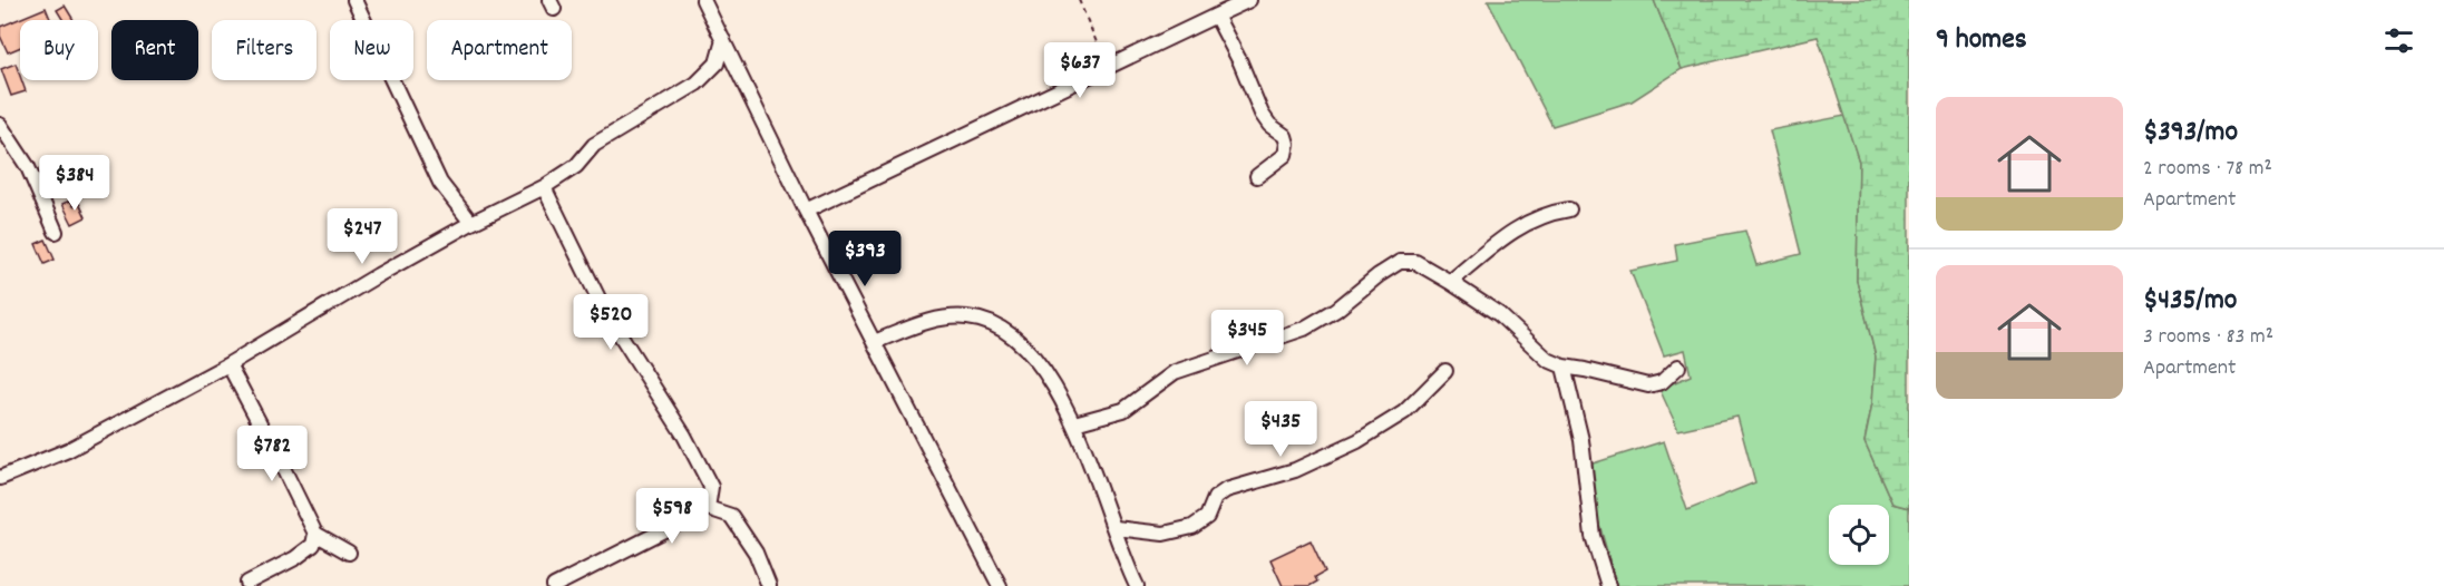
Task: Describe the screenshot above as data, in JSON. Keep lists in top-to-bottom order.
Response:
{
  "page": {
    "heading": "9 homes",
    "chip": [
      "Buy",
      "Rent",
      "Filters",
      "New",
      "Apartment"
    ],
    "price": [
      "$637",
      "$384",
      "$247",
      "$393",
      "$520",
      "$345",
      "$435",
      "$782",
      "$598"
    ],
    "list": [
      {
        "name": "$393/mo",
        "note": "2 rooms · 78 m² · Apartment"
      },
      {
        "name": "$435/mo",
        "note": "3 rooms · 83 m² · Apartment"
      }
    ]
  }
}
